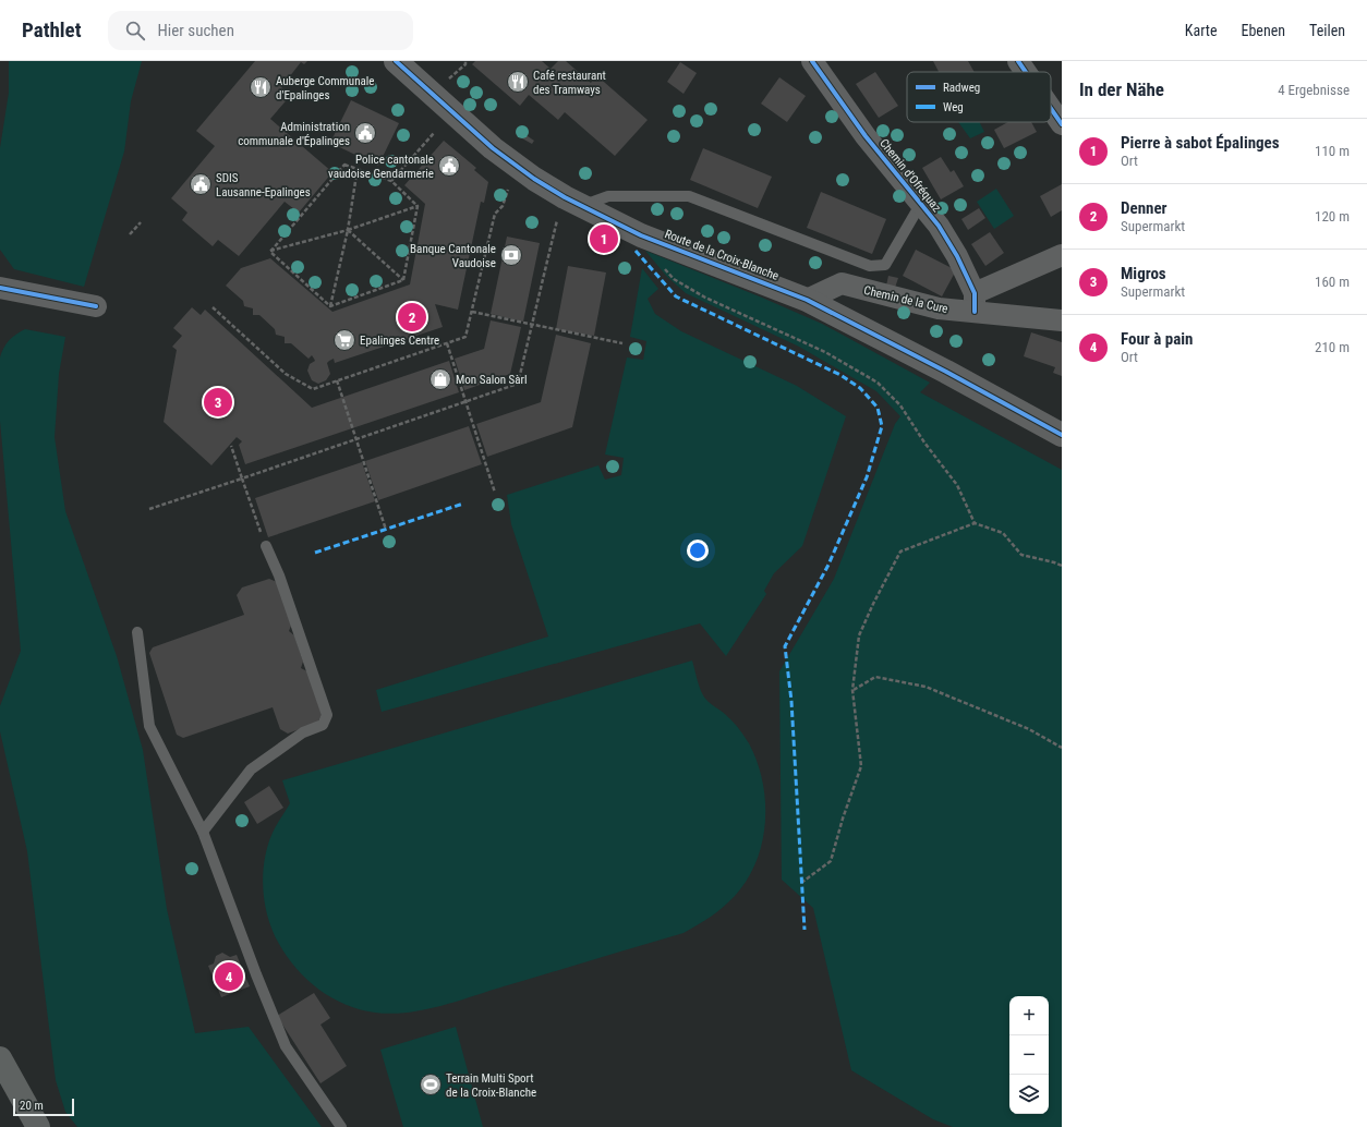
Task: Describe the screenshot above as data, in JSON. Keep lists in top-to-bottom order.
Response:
{
  "streets": {
    "street": ["Chemin d'Ofréquaz", "Route de la Croix-Blanche", "Chemin de la Cure"]
  },
  "crossings": [
    ["Chemin d'Ofréquaz", "Chemin de la Cure"],
    ["Route de la Croix-Blanche", "Chemin de la Cure"]
  ],
  "places": {
    "restaurant": ["Café restaurant des Tramways", "Auberge Communale d'Epalinges"],
    "public building": ["Administration communale d'Épalinges", "Police cantonale vaudoise Gendarmerie", "SDIS Lausanne-Epalinges"],
    "bank": ["Banque Cantonale Vaudoise"],
    "supermarket": ["Epalinges Centre"],
    "shop": ["Mon Salon Sàrl"],
    "sports": ["Terrain Multi Sport de la Croix-Blanche"]
  },
  "legend": ["Radweg", "Weg"],
  "scale_bar": "20 m",
  "page": {
    "header": "Pathlet",
    "search": "Hier suchen",
    "nav": ["Karte", "Ebenen", "Teilen"],
    "heading": ["In der Nähe", "4 Ergebnisse"],
    "list": [
      {
        "mark": "1",
        "name": "Pierre à sabot Épalinges",
        "note": "Ort",
        "value": "110 m"
      },
      {
        "mark": "2",
        "name": "Denner",
        "note": "Supermarkt",
        "value": "120 m"
      },
      {
        "mark": "3",
        "name": "Migros",
        "note": "Supermarkt",
        "value": "160 m"
      },
      {
        "mark": "4",
        "name": "Four à pain",
        "note": "Ort",
        "value": "210 m"
      }
    ],
    "pins": [
      "1",
      "2",
      "3",
      "4"
    ],
    "map_buttons": ["+", "−"],
    "scale": "20 m"
  }
}
